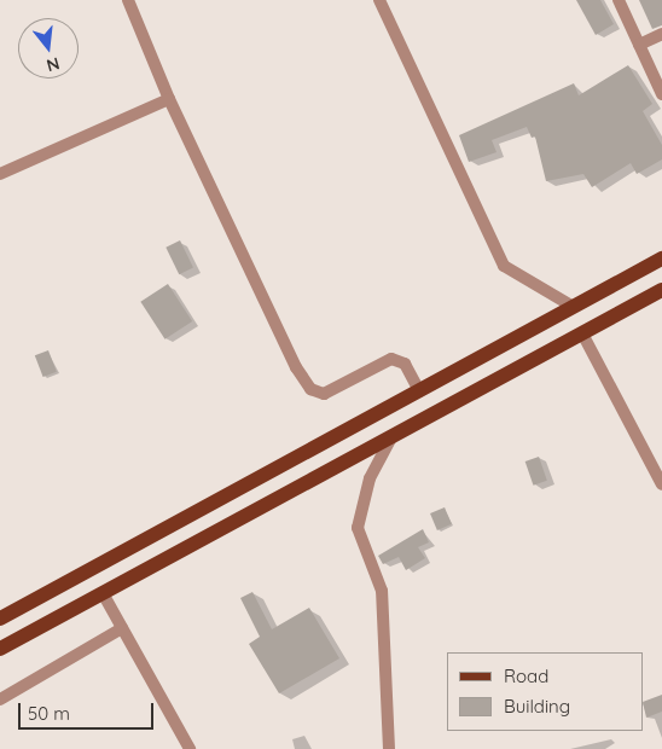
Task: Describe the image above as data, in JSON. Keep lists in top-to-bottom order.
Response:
{
  "legend": ["Road", "Building"],
  "scale_bar": "50 m",
  "north": "bottom"
}
